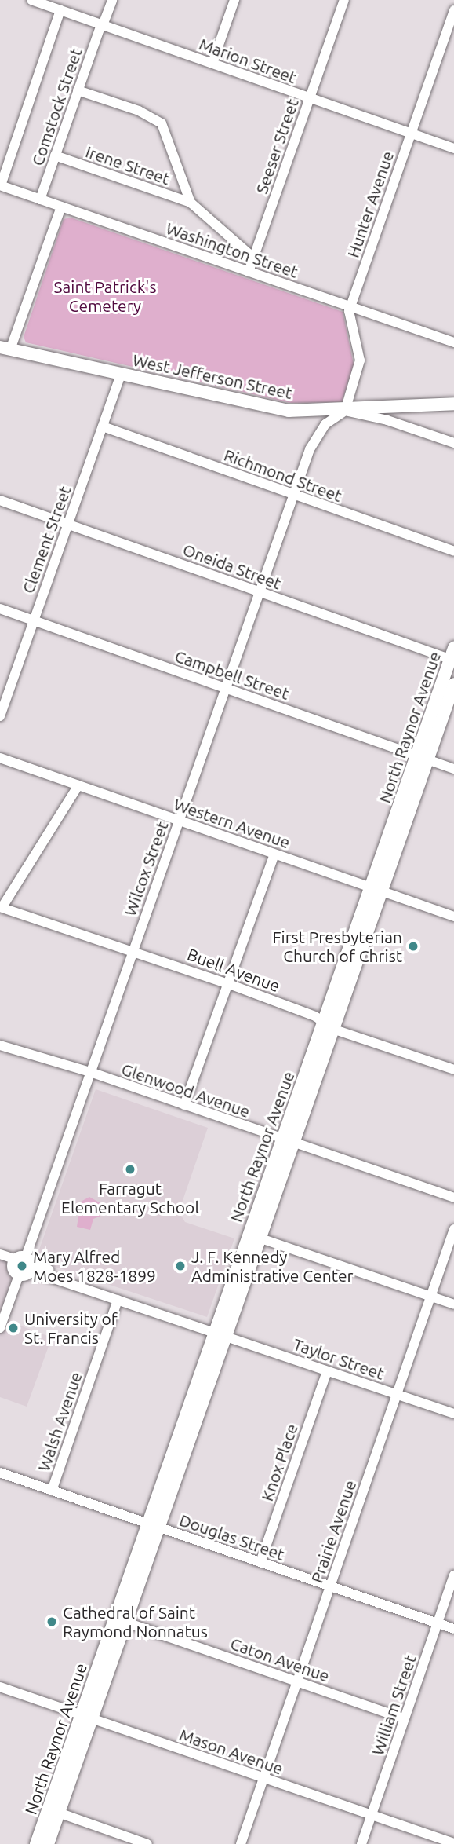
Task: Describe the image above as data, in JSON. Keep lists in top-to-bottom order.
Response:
{
  "streets": {
    "main road": ["West Jefferson Street", "North Raynor Avenue"],
    "street": [
      "Marion Street",
      "Comstock Street",
      "Seeser Street",
      "Irene Street",
      "Hunter Avenue",
      "Washington Street",
      "Richmond Street",
      "Clement Street",
      "Oneida Street",
      "Campbell Street",
      "Western Avenue",
      "Wilcox Street",
      "Buell Avenue",
      "Glenwood Avenue",
      "Taylor Street",
      "Walsh Avenue",
      "Knox Place",
      "Prairie Avenue",
      "Douglas Street",
      "Caton Avenue",
      "William Street",
      "Mason Avenue"
    ]
  },
  "crossings": [
    ["Marion Street", "Comstock Street"],
    ["Marion Street", "Seeser Street"],
    ["Marion Street", "Hunter Avenue"],
    ["Comstock Street", "Irene Street"],
    ["Comstock Street", "Washington Street"],
    ["Seeser Street", "Washington Street"],
    ["Hunter Avenue", "Washington Street"],
    ["Hunter Avenue", "West Jefferson Street"],
    ["Hunter Avenue", "Wilcox Street"],
    ["West Jefferson Street", "Clement Street"],
    ["West Jefferson Street", "Wilcox Street"],
    ["Richmond Street", "Clement Street"],
    ["Richmond Street", "Wilcox Street"],
    ["Clement Street", "Oneida Street"],
    ["Clement Street", "Campbell Street"],
    ["Oneida Street", "North Raynor Avenue"],
    ["Oneida Street", "Wilcox Street"],
    ["Campbell Street", "North Raynor Avenue"],
    ["Campbell Street", "Wilcox Street"],
    ["North Raynor Avenue", "Western Avenue"],
    ["North Raynor Avenue", "Buell Avenue"],
    ["North Raynor Avenue", "Glenwood Avenue"],
    ["North Raynor Avenue", "Taylor Street"],
    ["North Raynor Avenue", "Douglas Street"],
    ["North Raynor Avenue", "Caton Avenue"],
    ["North Raynor Avenue", "Mason Avenue"],
    ["Western Avenue", "Wilcox Street"],
    ["Wilcox Street", "Buell Avenue"],
    ["Wilcox Street", "Glenwood Avenue"],
    ["Wilcox Street", "Taylor Street"],
    ["Taylor Street", "Walsh Avenue"],
    ["Taylor Street", "Knox Place"],
    ["Taylor Street", "Prairie Avenue"],
    ["Walsh Avenue", "Douglas Street"],
    ["Knox Place", "Douglas Street"],
    ["Prairie Avenue", "Douglas Street"],
    ["Prairie Avenue", "Caton Avenue"],
    ["Prairie Avenue", "Mason Avenue"],
    ["Douglas Street", "William Street"],
    ["Caton Avenue", "William Street"],
    ["William Street", "Mason Avenue"]
  ],
  "parks": ["Saint Patrick's Cemetery"],
  "places": [
    "First Presbyterian Church of Christ",
    "Farragut Elementary School",
    "Mary Alfred Moes 1828-1899",
    "J. F. Kennedy Administrative Center",
    "University of St. Francis",
    "Cathedral of Saint Raymond Nonnatus"
  ]
}
